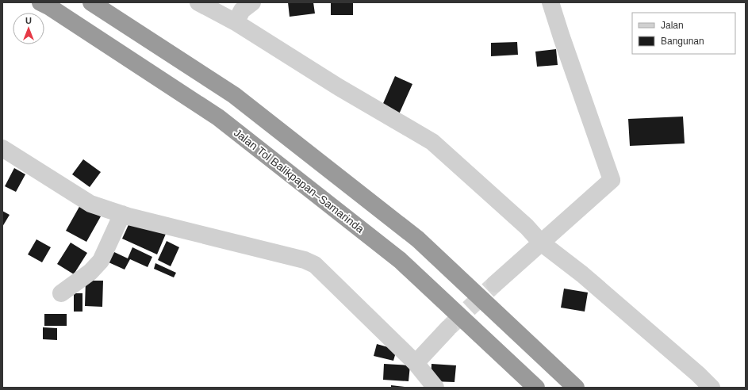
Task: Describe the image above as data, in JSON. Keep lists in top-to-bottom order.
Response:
{
  "streets": {
    "highway": ["Jalan Tol Balikpapan–Samarinda"]
  },
  "legend": ["Jalan", "Bangunan"],
  "north": "top"
}
